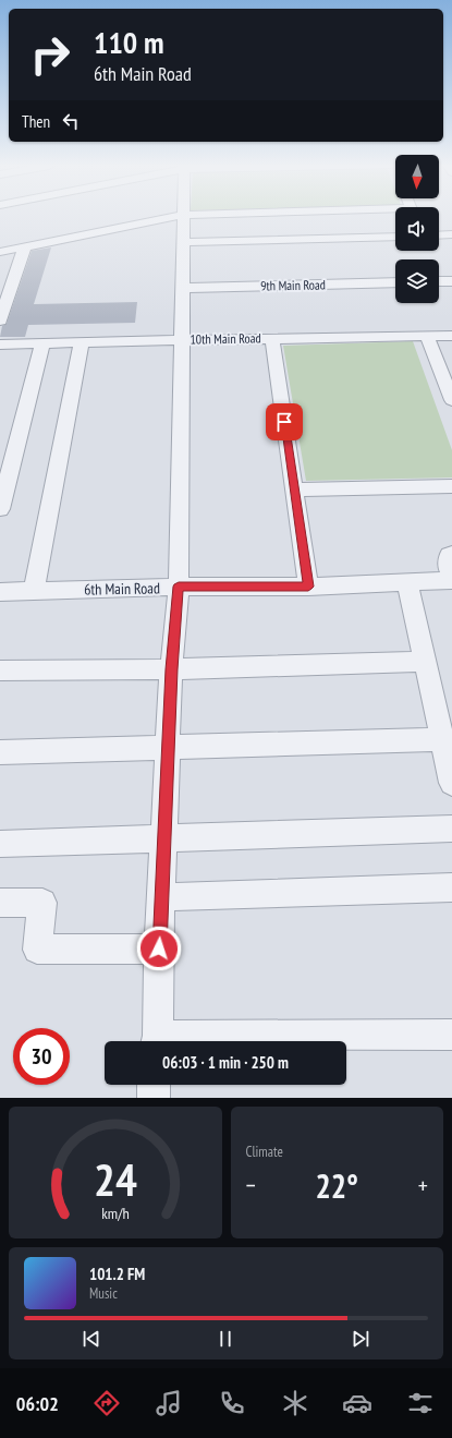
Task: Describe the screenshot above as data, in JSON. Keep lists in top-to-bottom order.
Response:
{
  "streets": {
    "street": ["9th Main Road", "10th Main Road", "6th Main Road"]
  },
  "north": "bottom",
  "page": {
    "turn": ["110 m", "6th Main Road"],
    "then": "Then",
    "limit": "30",
    "trip": "06:03 · 1 min · 250 m",
    "tile": "Climate",
    "heat": ["−", "22°", "+"],
    "song": ["101.2 FM", "Music"],
    "tabs": "06:02",
    "gauge": ["24", "km/h"]
  }
}
